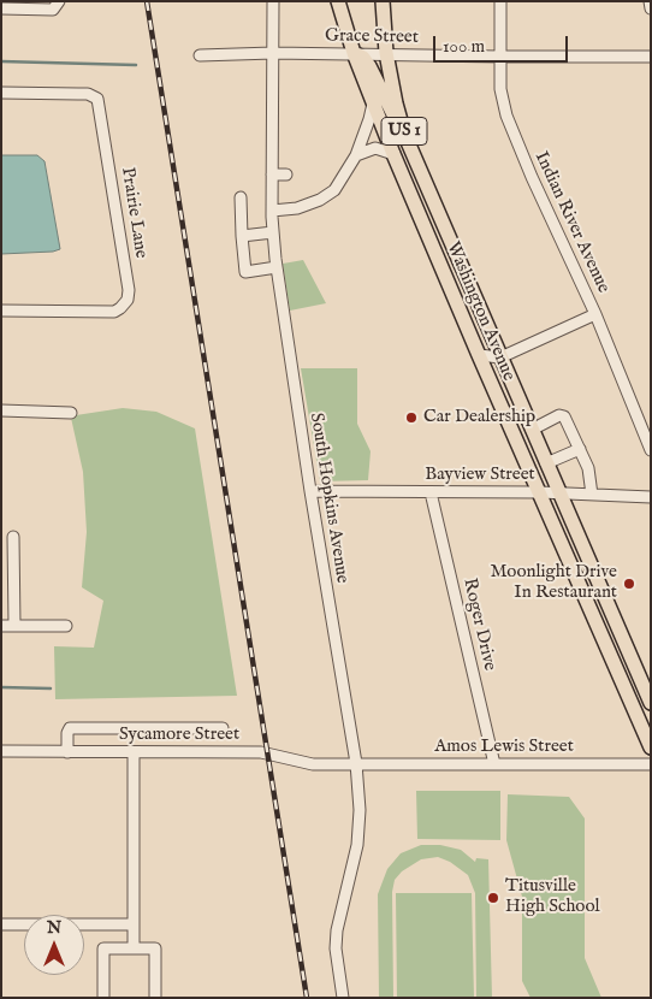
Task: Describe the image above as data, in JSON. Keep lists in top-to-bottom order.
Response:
{
  "streets": {
    "main road": ["US 1", "Washington Avenue"],
    "street": [
      "Grace Street",
      "Prairie Lane",
      "Indian River Avenue",
      "Bayview Street",
      "South Hopkins Avenue",
      "Roger Drive",
      "Sycamore Street",
      "Amos Lewis Street"
    ]
  },
  "crossings": [
    ["Grace Street", "US 1"],
    ["Grace Street", "Indian River Avenue"],
    ["Grace Street", "Washington Avenue"],
    ["Grace Street", "South Hopkins Avenue"],
    ["US 1", "Washington Avenue"],
    ["Washington Avenue", "Bayview Street"],
    ["Bayview Street", "South Hopkins Avenue"],
    ["Bayview Street", "Roger Drive"],
    ["South Hopkins Avenue", "Sycamore Street"],
    ["South Hopkins Avenue", "Amos Lewis Street"],
    ["Roger Drive", "Amos Lewis Street"],
    ["Sycamore Street", "Amos Lewis Street"]
  ],
  "places": ["Car Dealership", "Moonlight Drive In Restaurant", "Titusville High School"],
  "scale_bar": "100 m",
  "north": "top"
}
